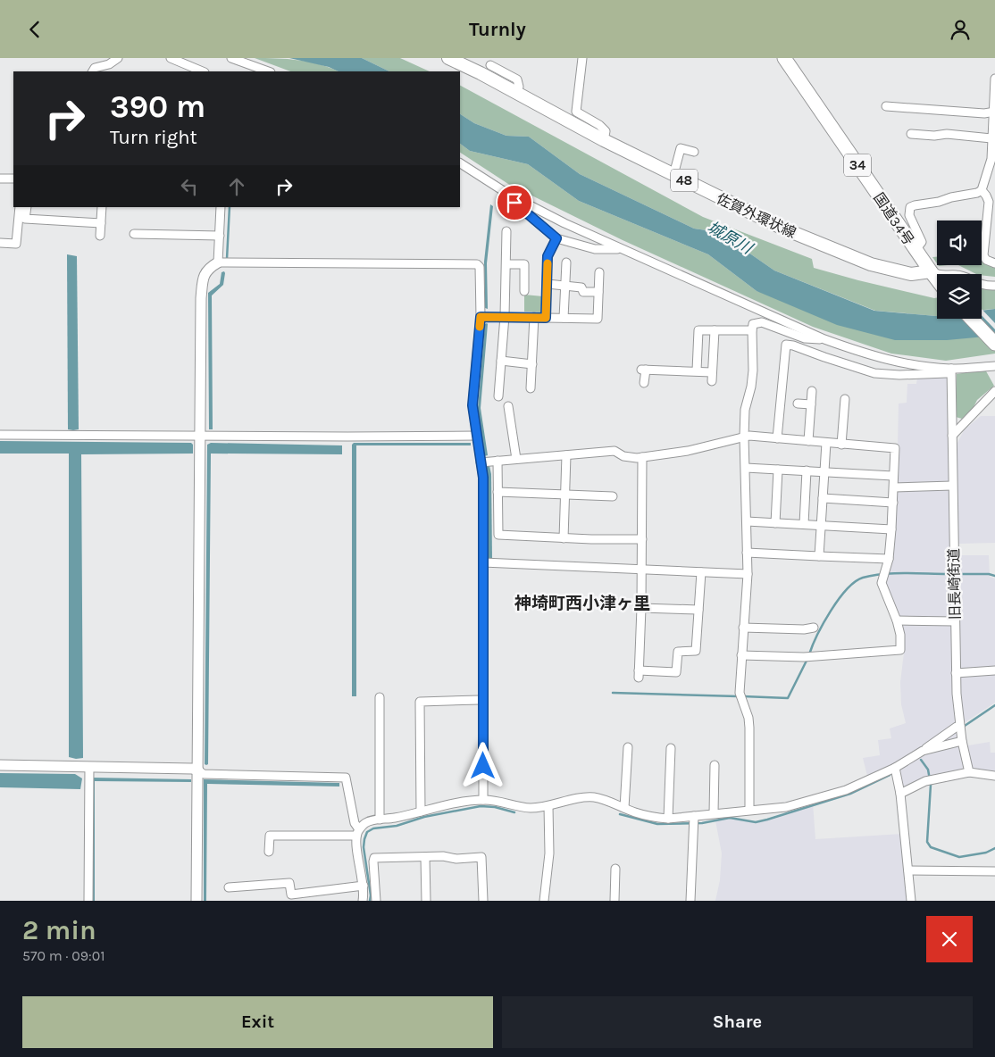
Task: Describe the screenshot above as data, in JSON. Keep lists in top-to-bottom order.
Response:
{
  "streets": {
    "highway": ["34", "国道34号"],
    "main road": ["48", "佐賀外環状線"],
    "street": ["旧長崎街道"]
  },
  "crossings": [
    ["佐賀外環状線", "国道34号"]
  ],
  "districts": ["神埼町西小津ヶ里"],
  "water": ["城原川"],
  "page": {
    "header": "Turnly",
    "turn": ["390 m", "Turn right"],
    "heading": ["2 min", "570 m · 09:01"],
    "buttons": ["Exit", "Share"]
  }
}
